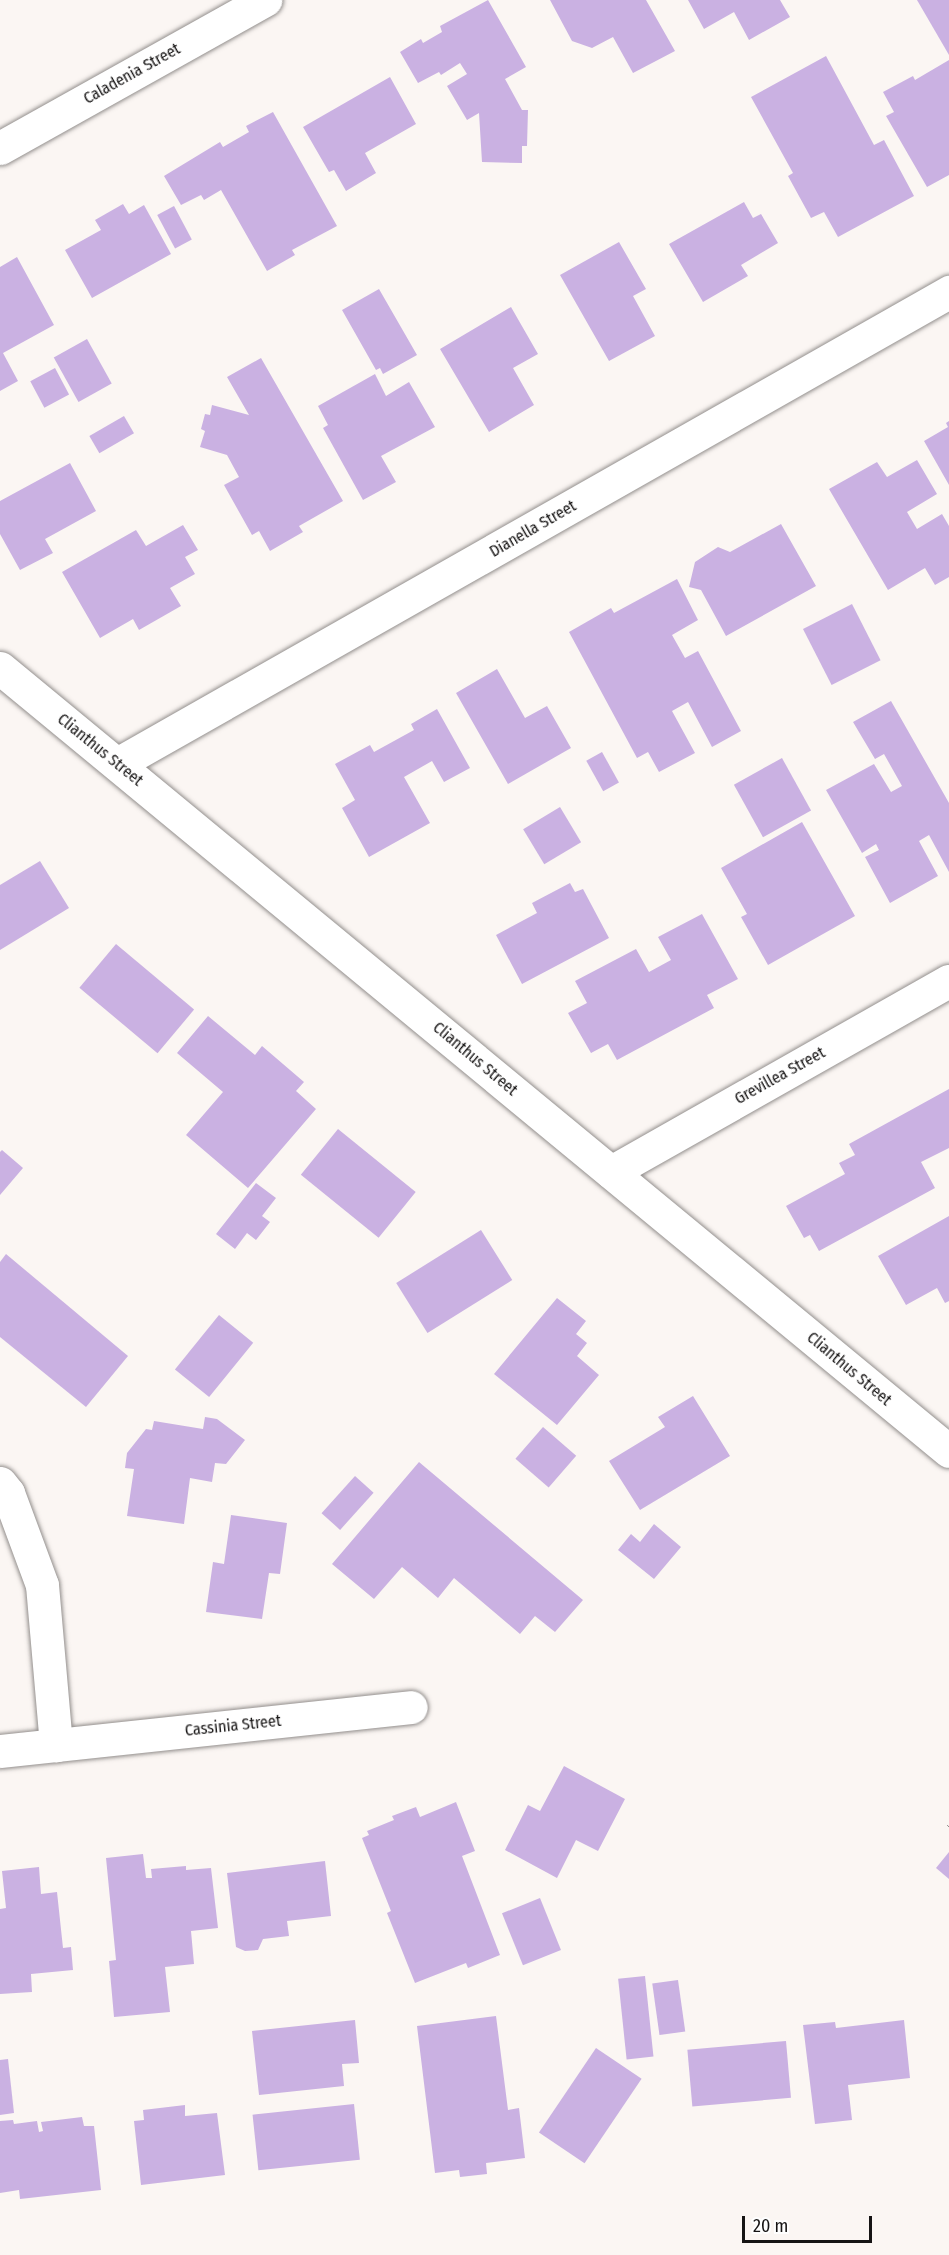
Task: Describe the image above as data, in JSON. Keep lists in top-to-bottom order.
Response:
{
  "streets": {
    "street": [
      "Caladenia Street",
      "Dianella Street",
      "Clianthus Street",
      "Grevillea Street",
      "Cassinia Street"
    ]
  },
  "crossings": [
    ["Dianella Street", "Clianthus Street"],
    ["Clianthus Street", "Grevillea Street"]
  ],
  "scale_bar": "20 m"
}
